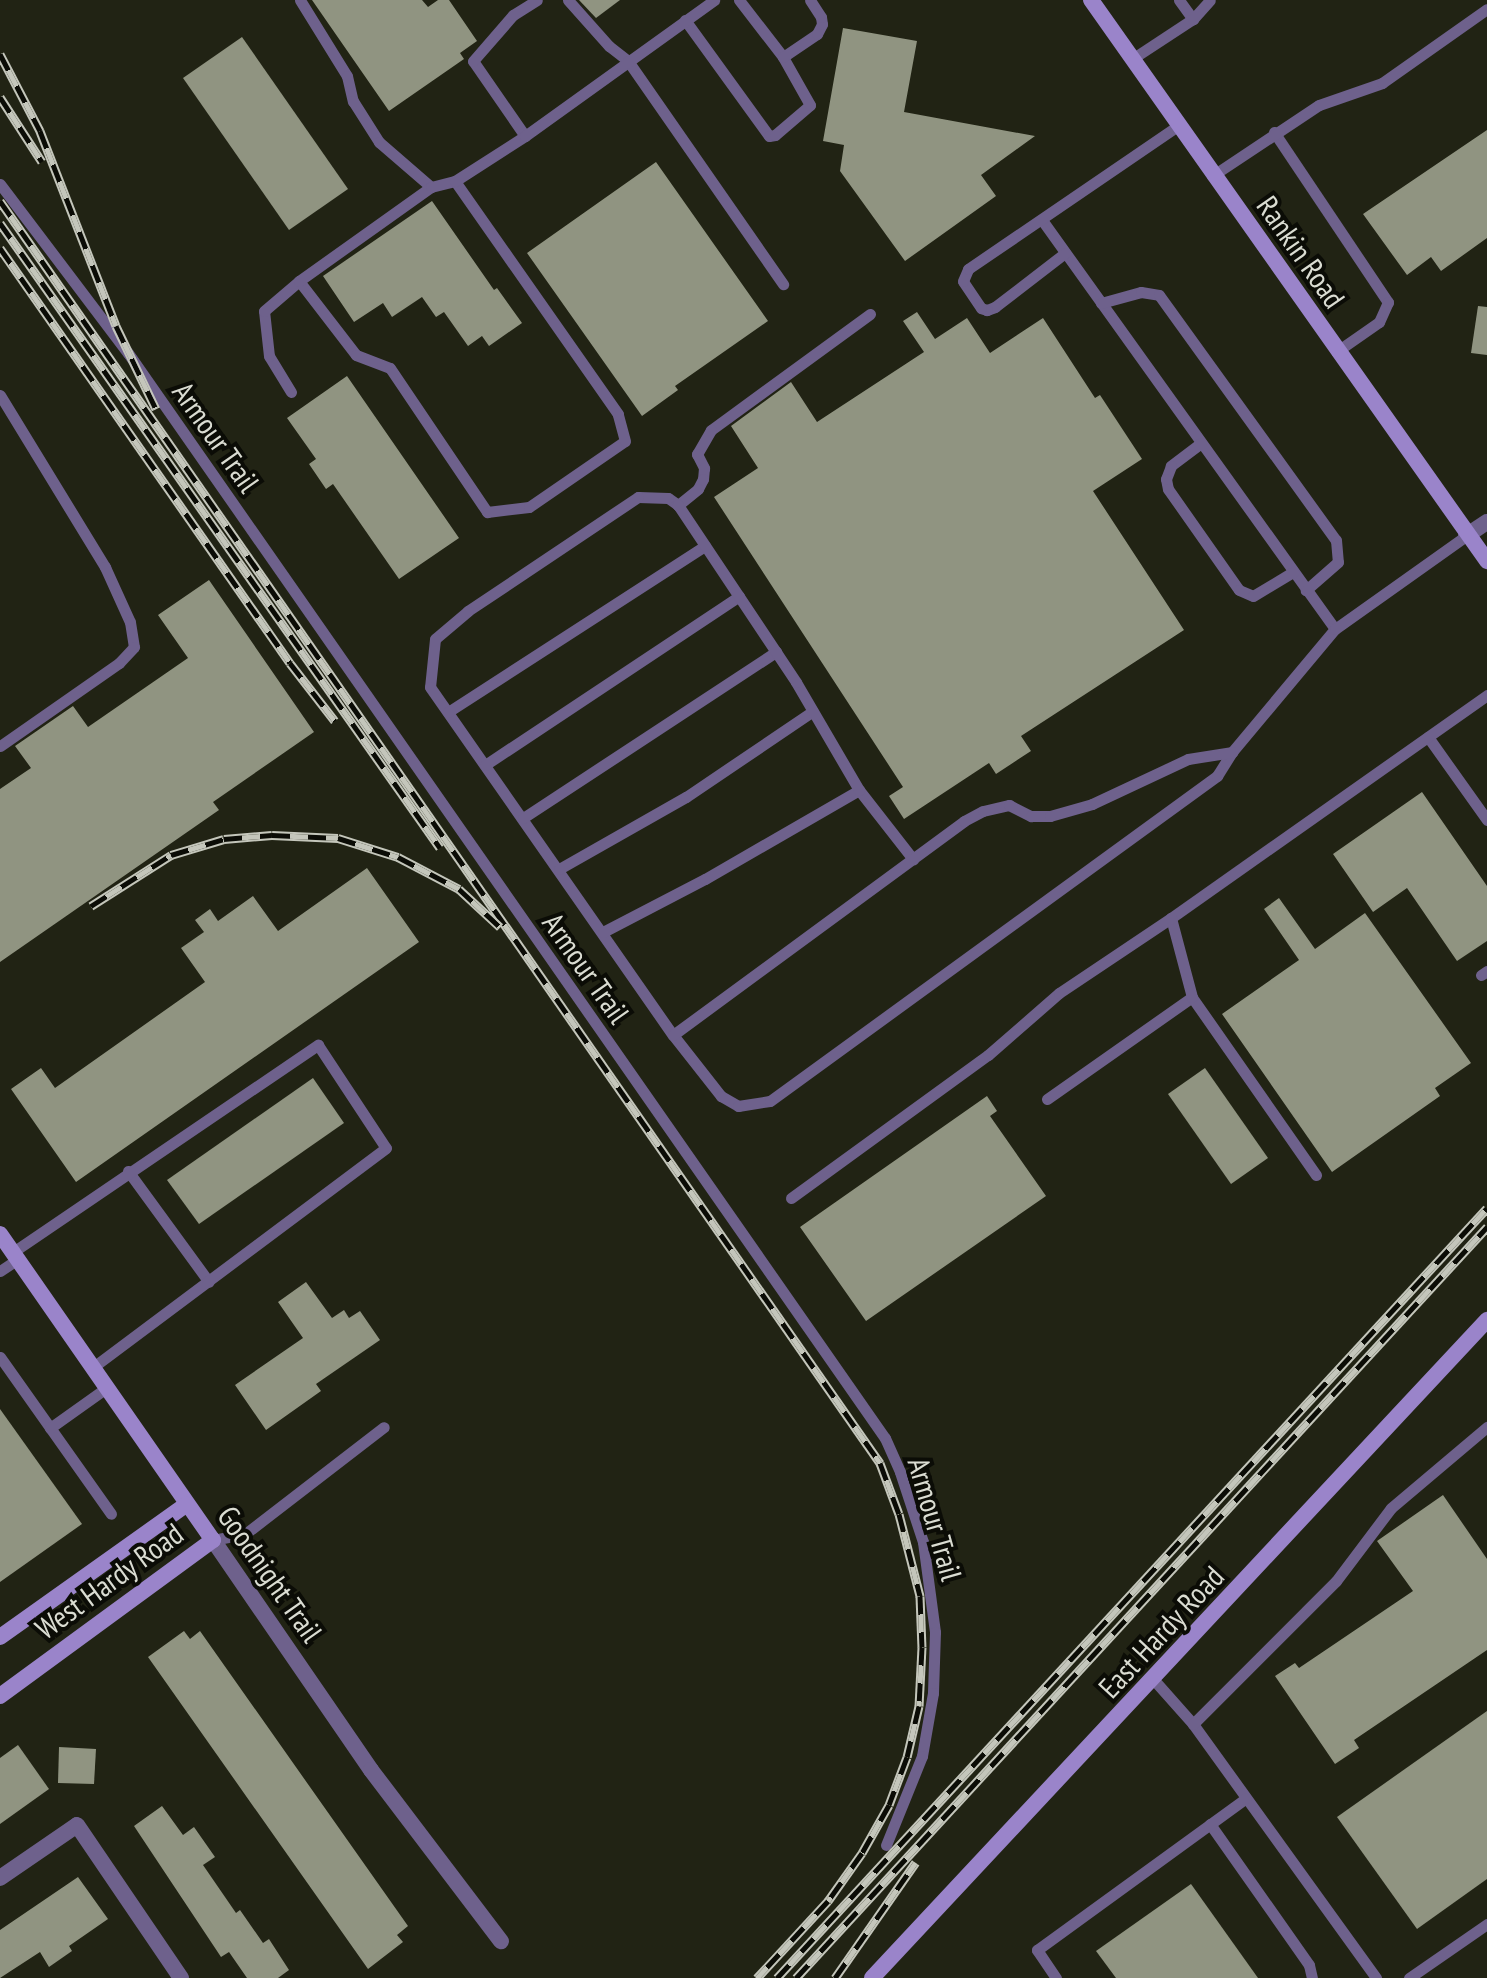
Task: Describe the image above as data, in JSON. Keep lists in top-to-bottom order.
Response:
{
  "streets": {
    "main road": [
      "Rankin Road",
      "Goodnight Trail",
      "West Hardy Road",
      "East Hardy Road"
    ],
    "lane": ["Armour Trail"]
  },
  "crossings": [
    ["Goodnight Trail", "West Hardy Road"]
  ]
}
